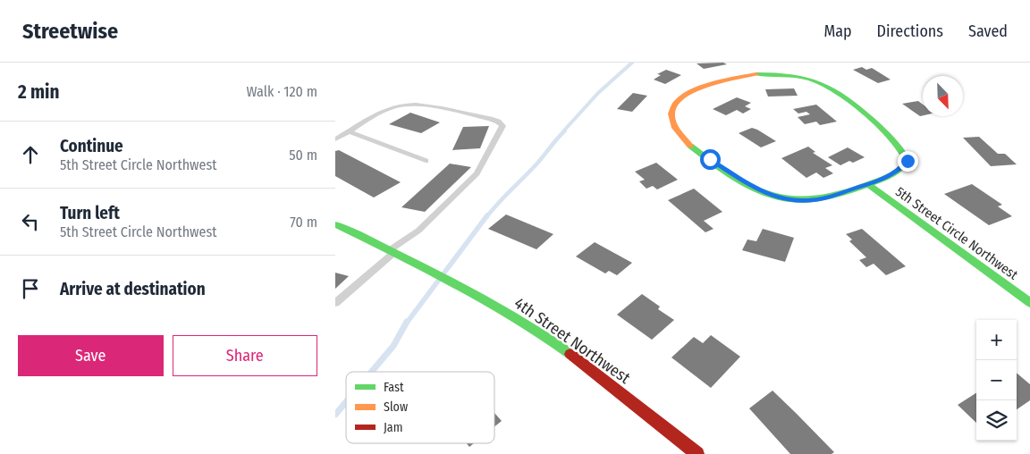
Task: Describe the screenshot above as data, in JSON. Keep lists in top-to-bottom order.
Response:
{
  "streets": {
    "street": ["5th Street Circle Northwest", "4th Street Northwest"]
  },
  "legend": ["Fast", "Slow", "Jam"],
  "north": "bottom right",
  "page": {
    "header": "Streetwise",
    "nav": ["Map", "Directions", "Saved"],
    "heading": ["2 min", "Walk · 120 m"],
    "list": [
      ["Continue", "5th Street Circle Northwest", "50 m"],
      ["Turn left", "5th Street Circle Northwest", "70 m"],
      "Arrive at destination"
    ],
    "map_buttons": ["+", "−"],
    "buttons": ["Save", "Share"]
  }
}
